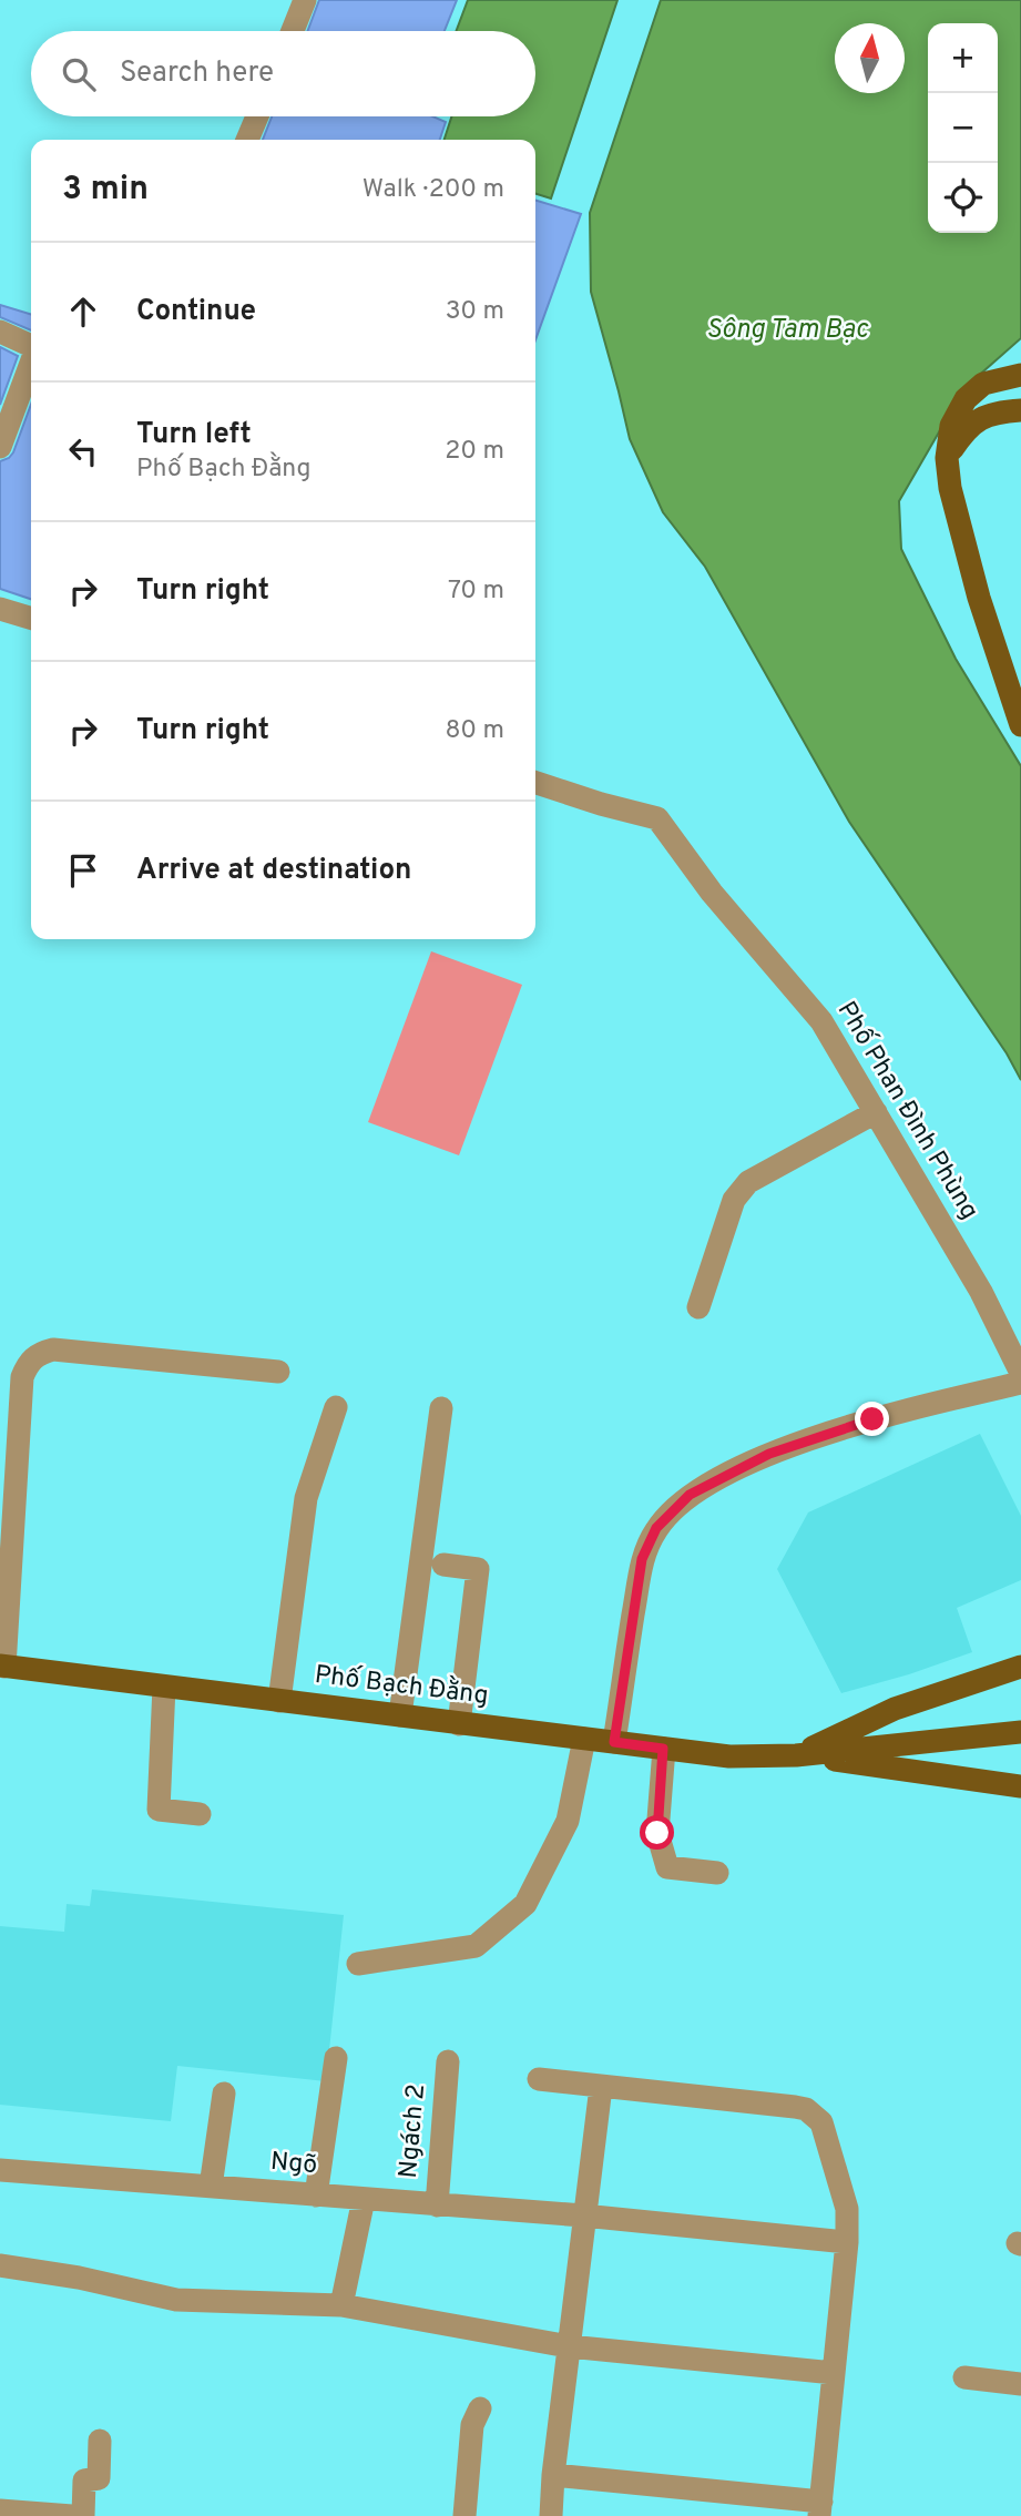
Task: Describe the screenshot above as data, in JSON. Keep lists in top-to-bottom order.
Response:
{
  "streets": {
    "main road": ["Phố Bạch Đằng"],
    "street": ["Phố Phan Đình Phùng", "Ngách 2", "Ngõ"]
  },
  "crossings": [
    ["Ngách 2", "Ngõ"]
  ],
  "water": ["Sông Tam Bạc"],
  "north": "top",
  "page": {
    "map_buttons": ["+", "−"],
    "search": "Search here",
    "heading": ["3 min", "Walk · 200 m"],
    "list": [
      ["Continue", "30 m"],
      ["Turn left", "Phố Bạch Đằng", "20 m"],
      ["Turn right", "70 m"],
      ["Turn right", "80 m"],
      "Arrive at destination"
    ]
  }
}
